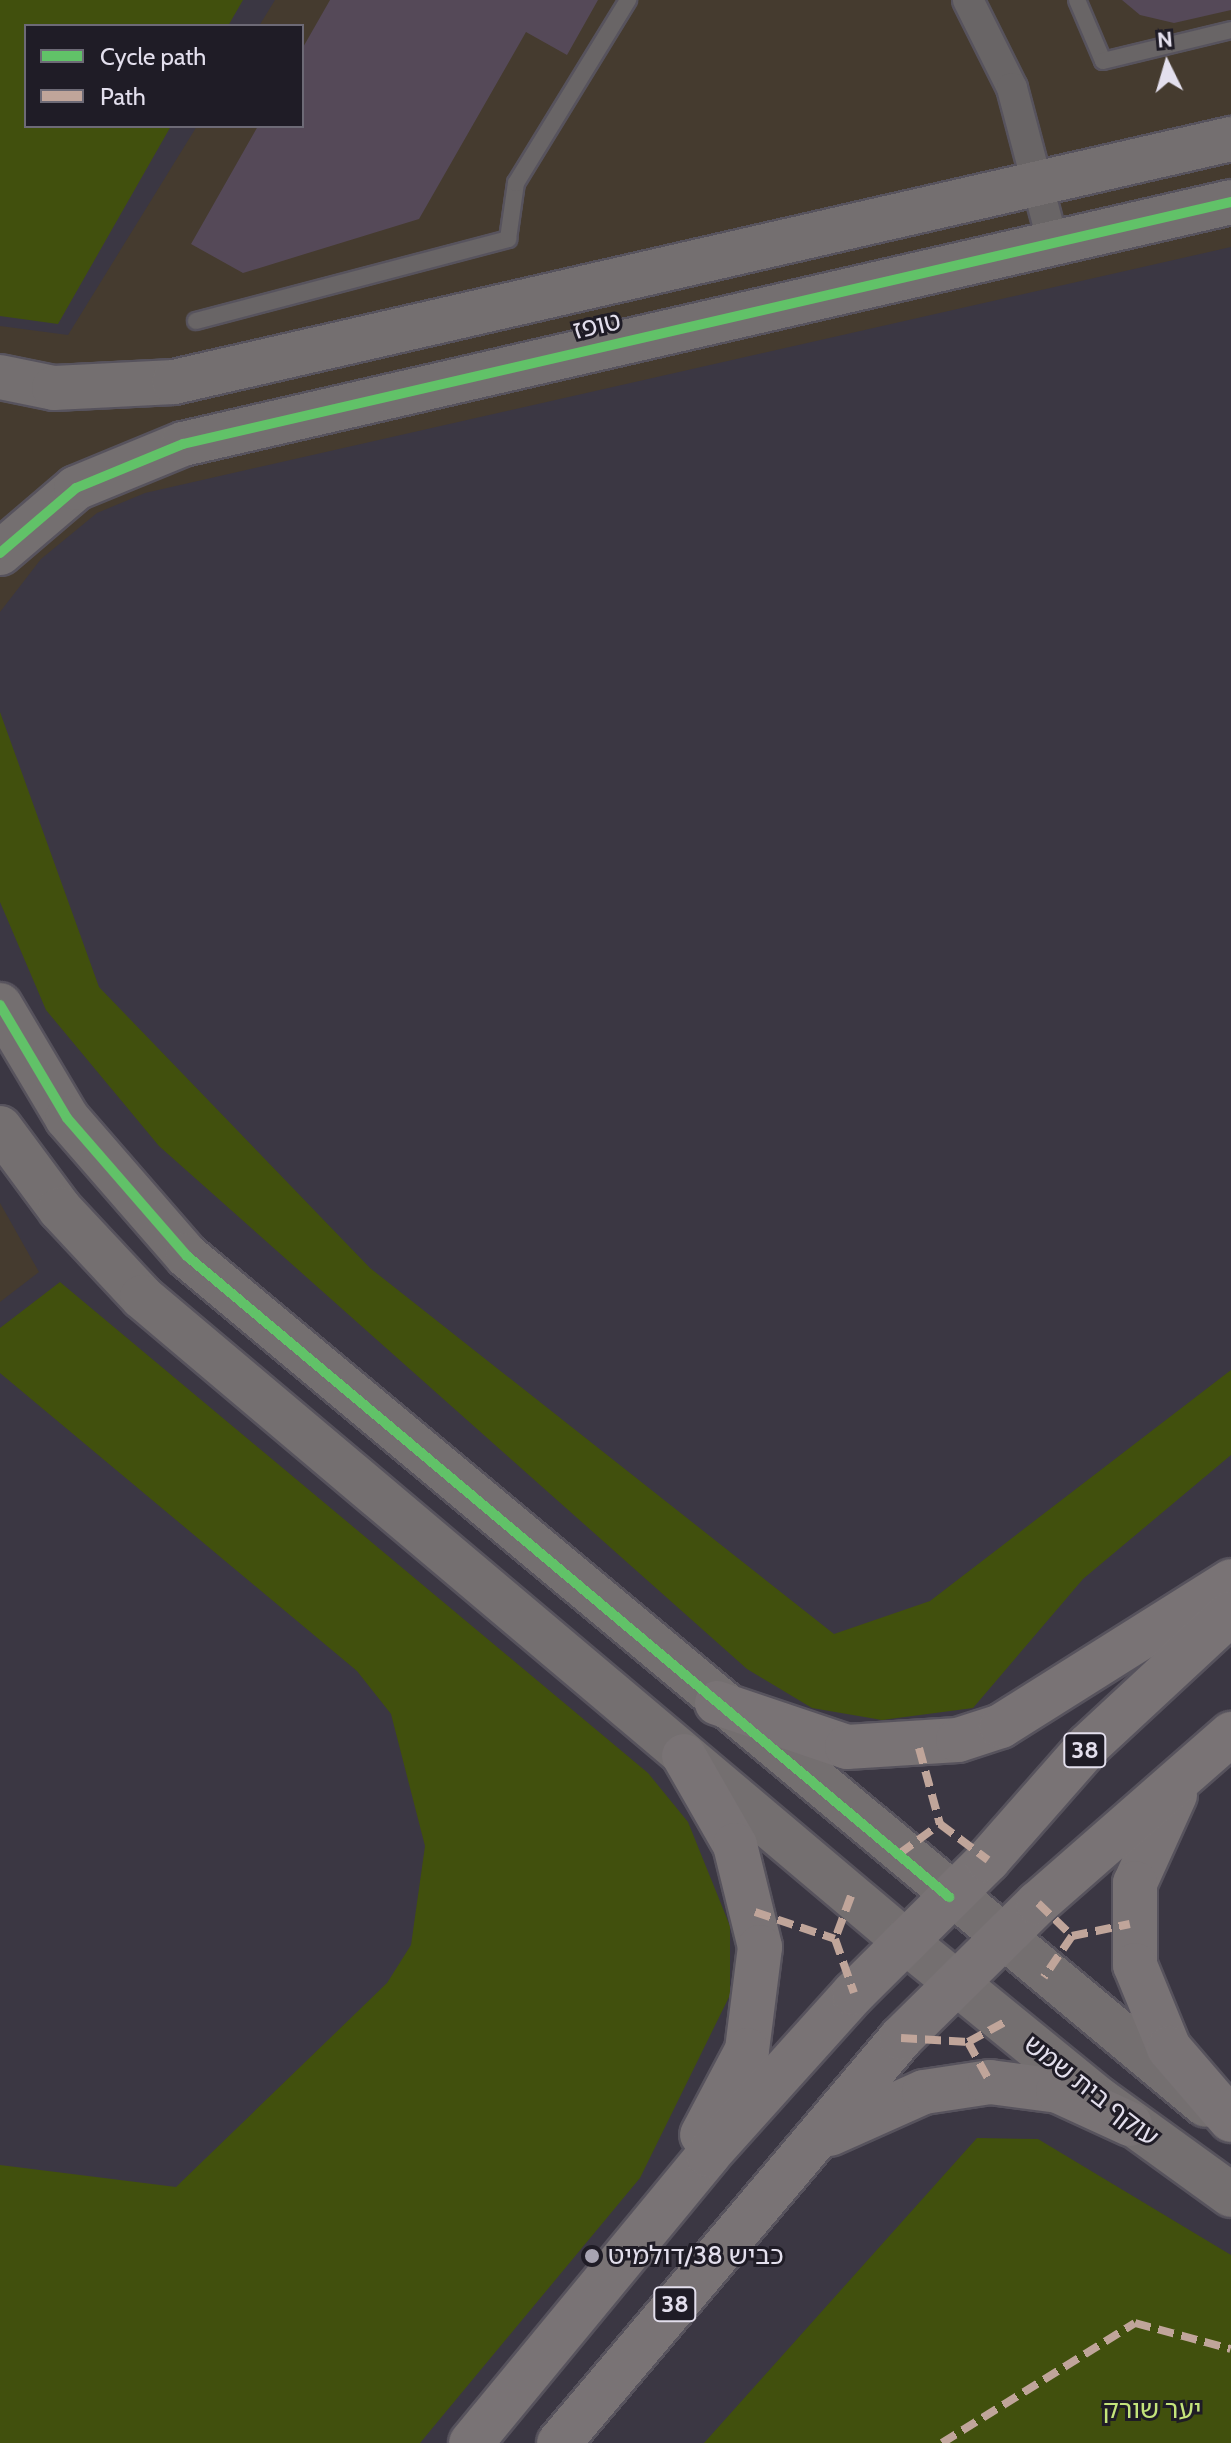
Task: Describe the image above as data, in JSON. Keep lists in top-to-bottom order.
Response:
{
  "streets": {
    "highway": ["38"],
    "street": ["טופז", "עוקף בית שמש"]
  },
  "crossings": [
    ["38", "עוקף בית שמש"]
  ],
  "parks": ["יער שורק"],
  "places": ["כביש 38/דולמיט"],
  "legend": ["Cycle path", "Path"],
  "north": "top"
}
